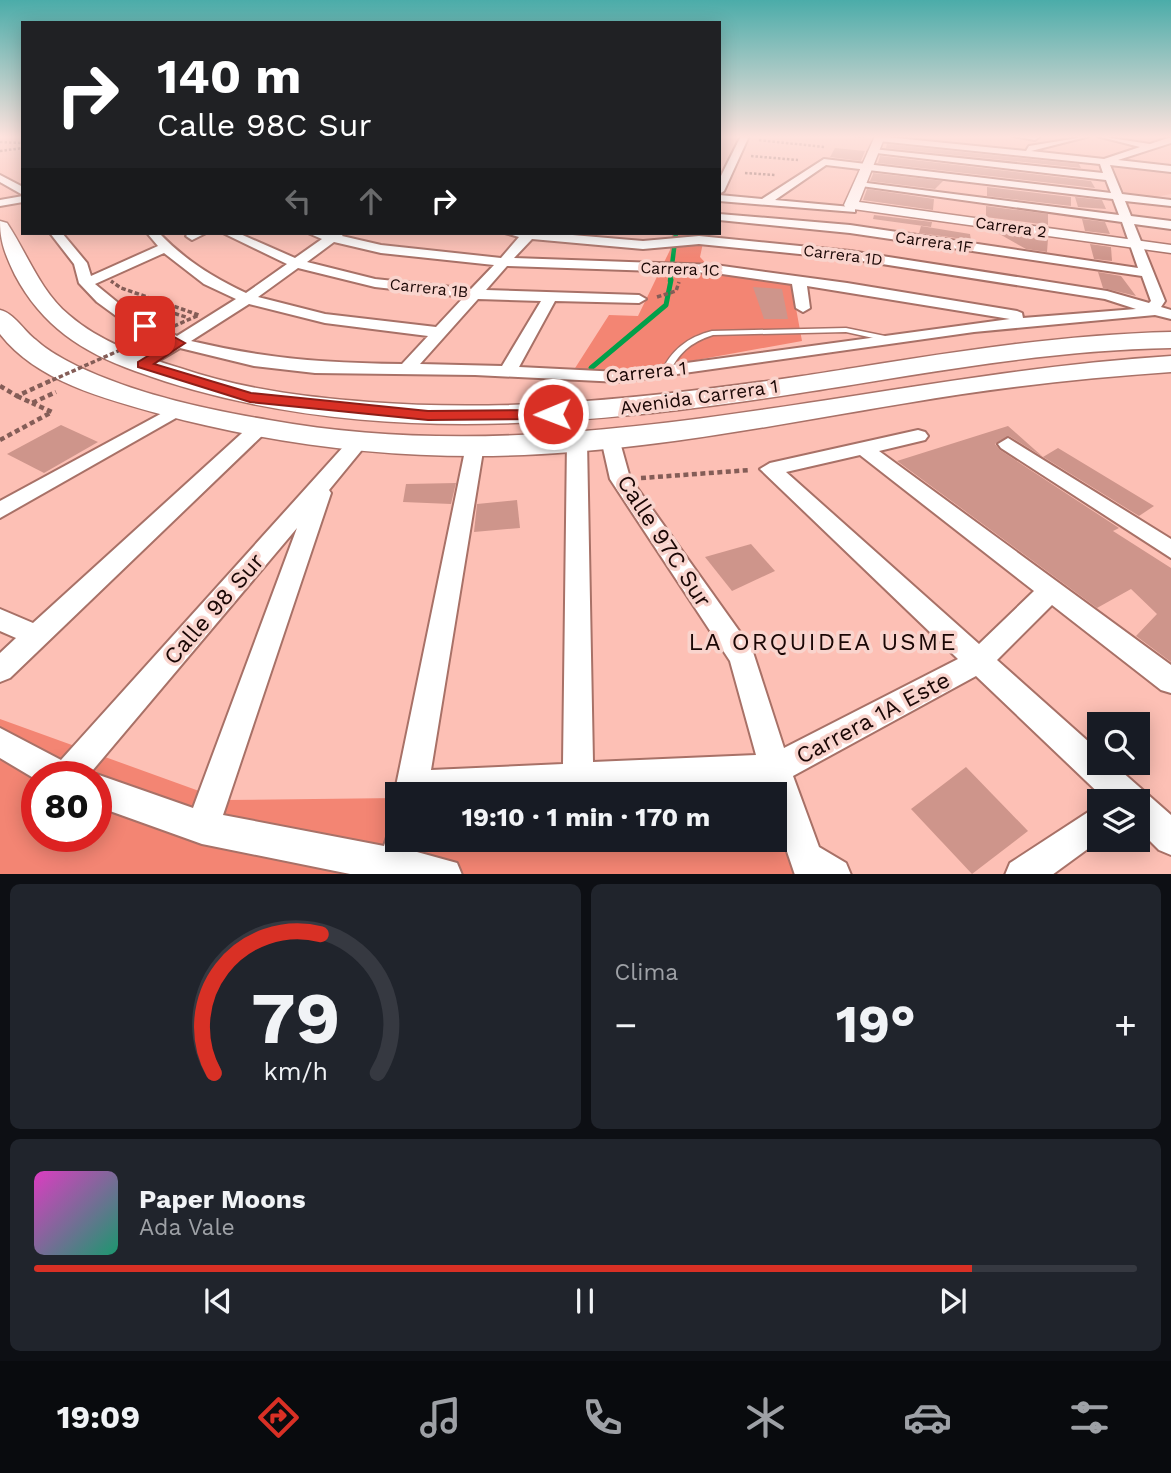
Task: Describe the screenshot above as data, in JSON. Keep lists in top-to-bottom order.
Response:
{
  "streets": {
    "highway": ["Avenida Carrera 1"],
    "street": [
      "Carrera 2",
      "Carrera 1F",
      "Carrera 1D",
      "Carrera 1C",
      "Carrera 1B",
      "Carrera 1",
      "Calle 97C Sur",
      "Calle 98 Sur",
      "Carrera 1A Este"
    ]
  },
  "crossings": [
    ["Carrera 1D", "Carrera 1"],
    ["Carrera 1C", "Carrera 1"],
    ["Avenida Carrera 1", "Calle 97C Sur"],
    ["Avenida Carrera 1", "Calle 98 Sur"],
    ["Calle 97C Sur", "Carrera 1A Este"]
  ],
  "districts": ["LA ORQUIDEA USME"],
  "page": {
    "turn": ["140 m", "Calle 98C Sur"],
    "limit": "80",
    "trip": "19:10 · 1 min · 170 m",
    "tile": "Clima",
    "heat": ["−", "19°", "+"],
    "song": ["Paper Moons", "Ada Vale"],
    "tabs": "19:09",
    "gauge": ["79", "km/h"]
  }
}
